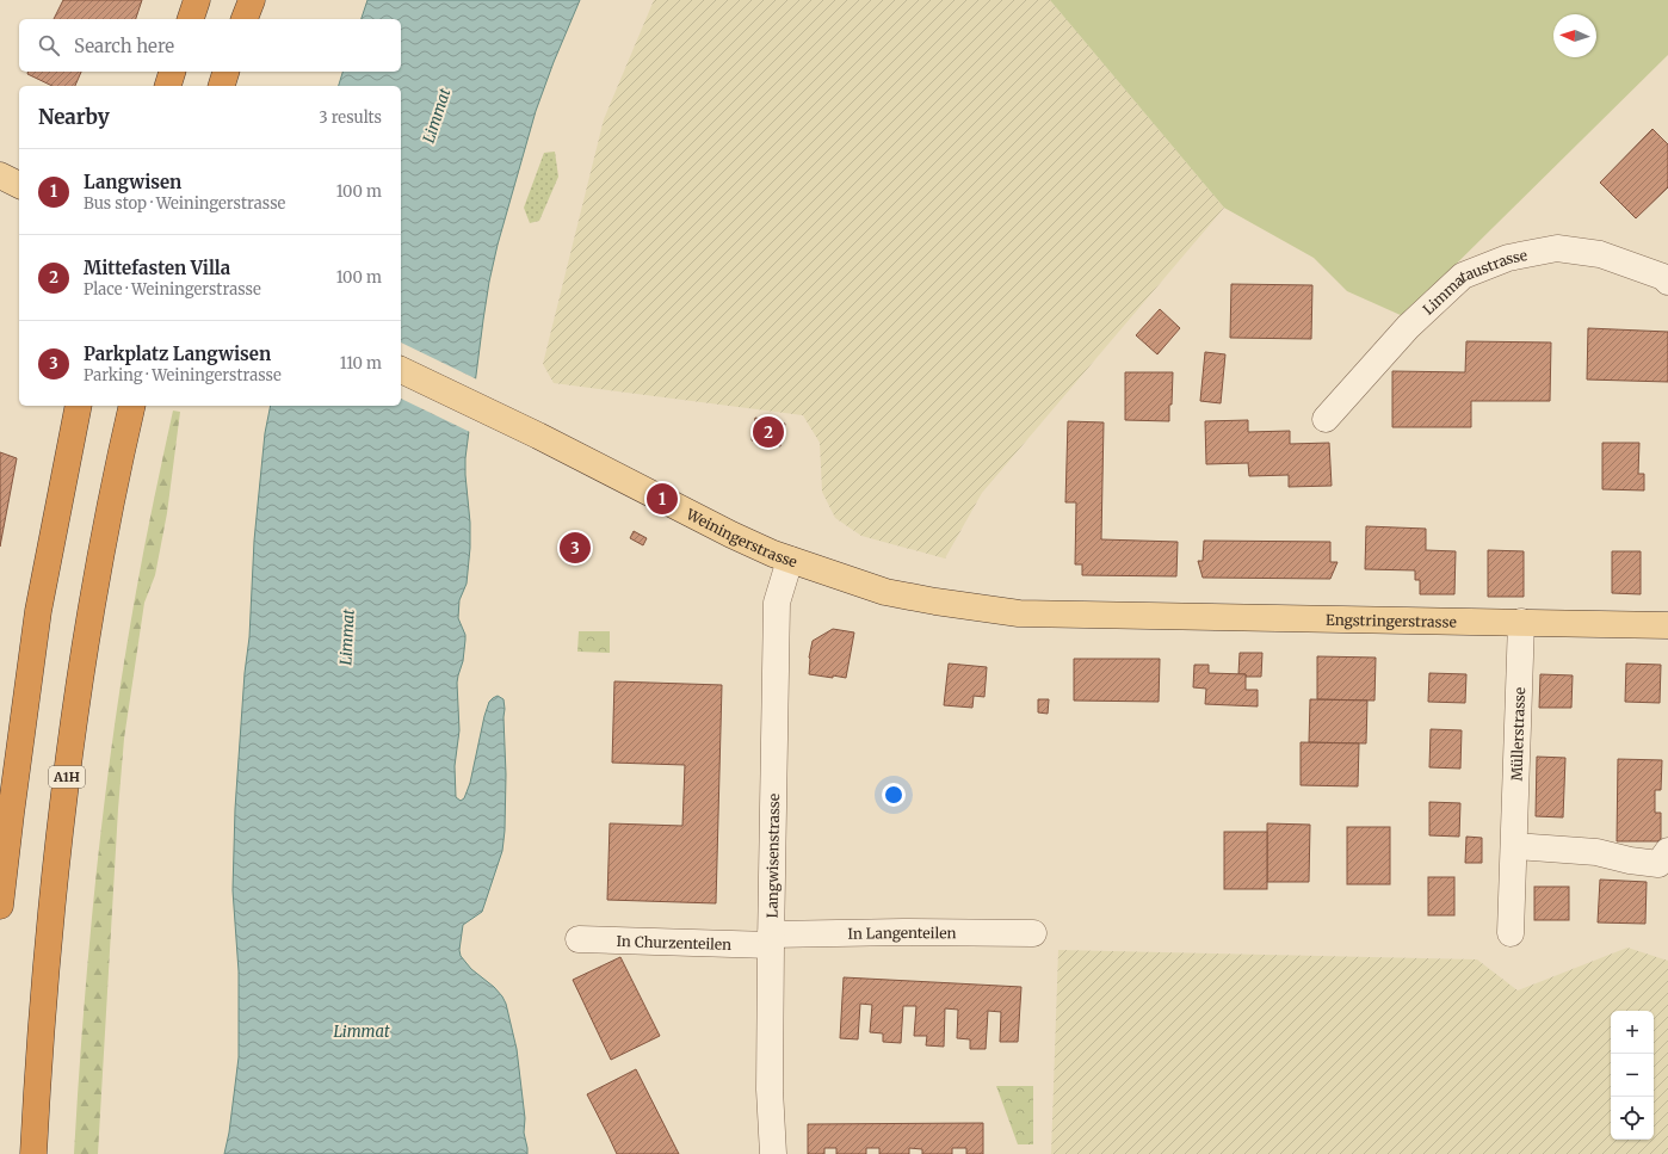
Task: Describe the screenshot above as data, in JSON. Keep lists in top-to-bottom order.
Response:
{
  "streets": {
    "highway": ["A1H"],
    "main road": ["Weiningerstrasse", "Engstringerstrasse"],
    "street": [
      "Limmataustrasse",
      "Müllerstrasse",
      "Langwisenstrasse",
      "In Langenteilen",
      "In Churzenteilen"
    ]
  },
  "crossings": [
    ["Weiningerstrasse", "Engstringerstrasse"],
    ["Weiningerstrasse", "Langwisenstrasse"],
    ["Engstringerstrasse", "Müllerstrasse"],
    ["Langwisenstrasse", "In Langenteilen"],
    ["Langwisenstrasse", "In Churzenteilen"],
    ["In Langenteilen", "In Churzenteilen"]
  ],
  "water": ["Limmat"],
  "north": "left",
  "page": {
    "search": "Search here",
    "heading": ["Nearby", "3 results"],
    "list": [
      {
        "mark": "1",
        "name": "Langwisen",
        "note": "Bus stop · Weiningerstrasse",
        "value": "100 m"
      },
      {
        "mark": "2",
        "name": "Mittefasten Villa",
        "note": "Place · Weiningerstrasse",
        "value": "100 m"
      },
      {
        "mark": "3",
        "name": "Parkplatz Langwisen",
        "note": "Parking · Weiningerstrasse",
        "value": "110 m"
      }
    ],
    "pins": ["2", "1", "3"],
    "map_buttons": ["+", "−"]
  }
}
